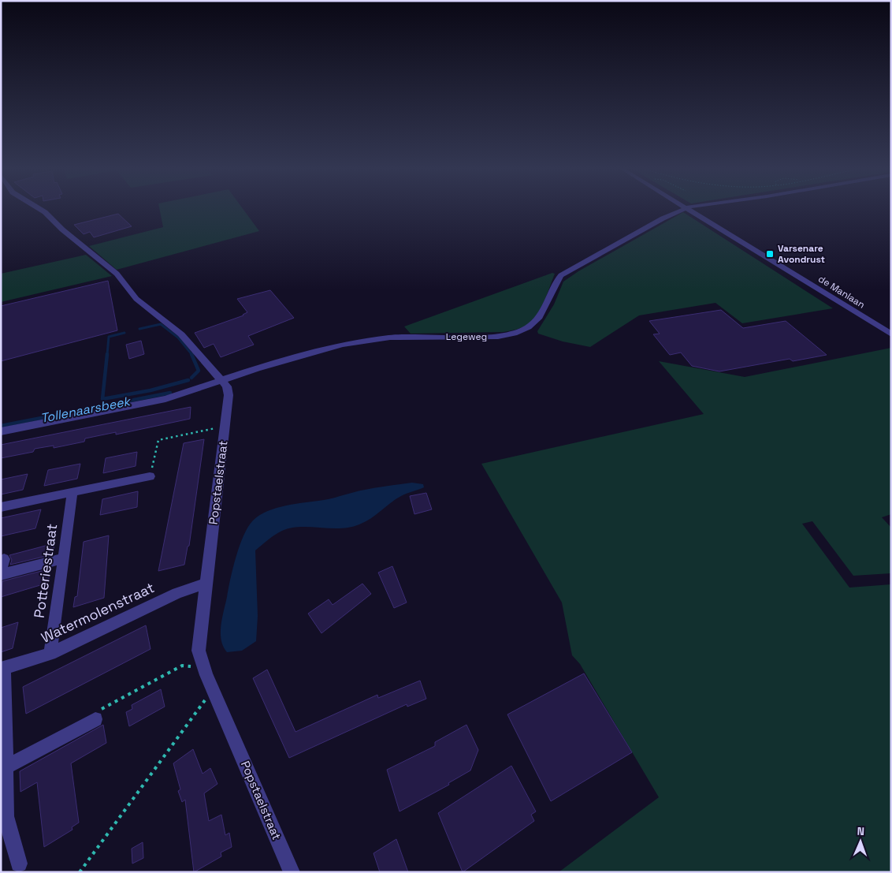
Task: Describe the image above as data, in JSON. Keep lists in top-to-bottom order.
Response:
{
  "streets": {
    "street": [
      "de Manlaan",
      "Legeweg",
      "Popstaelstraat",
      "Potteriestraat",
      "Watermolenstraat"
    ]
  },
  "crossings": [
    ["Legeweg", "Popstaelstraat"],
    ["Popstaelstraat", "Watermolenstraat"],
    ["Potteriestraat", "Watermolenstraat"]
  ],
  "water": ["Tollenaarsbeek"],
  "places": {
    "transit": ["Varsenare Avondrust"]
  },
  "north": "top"
}
